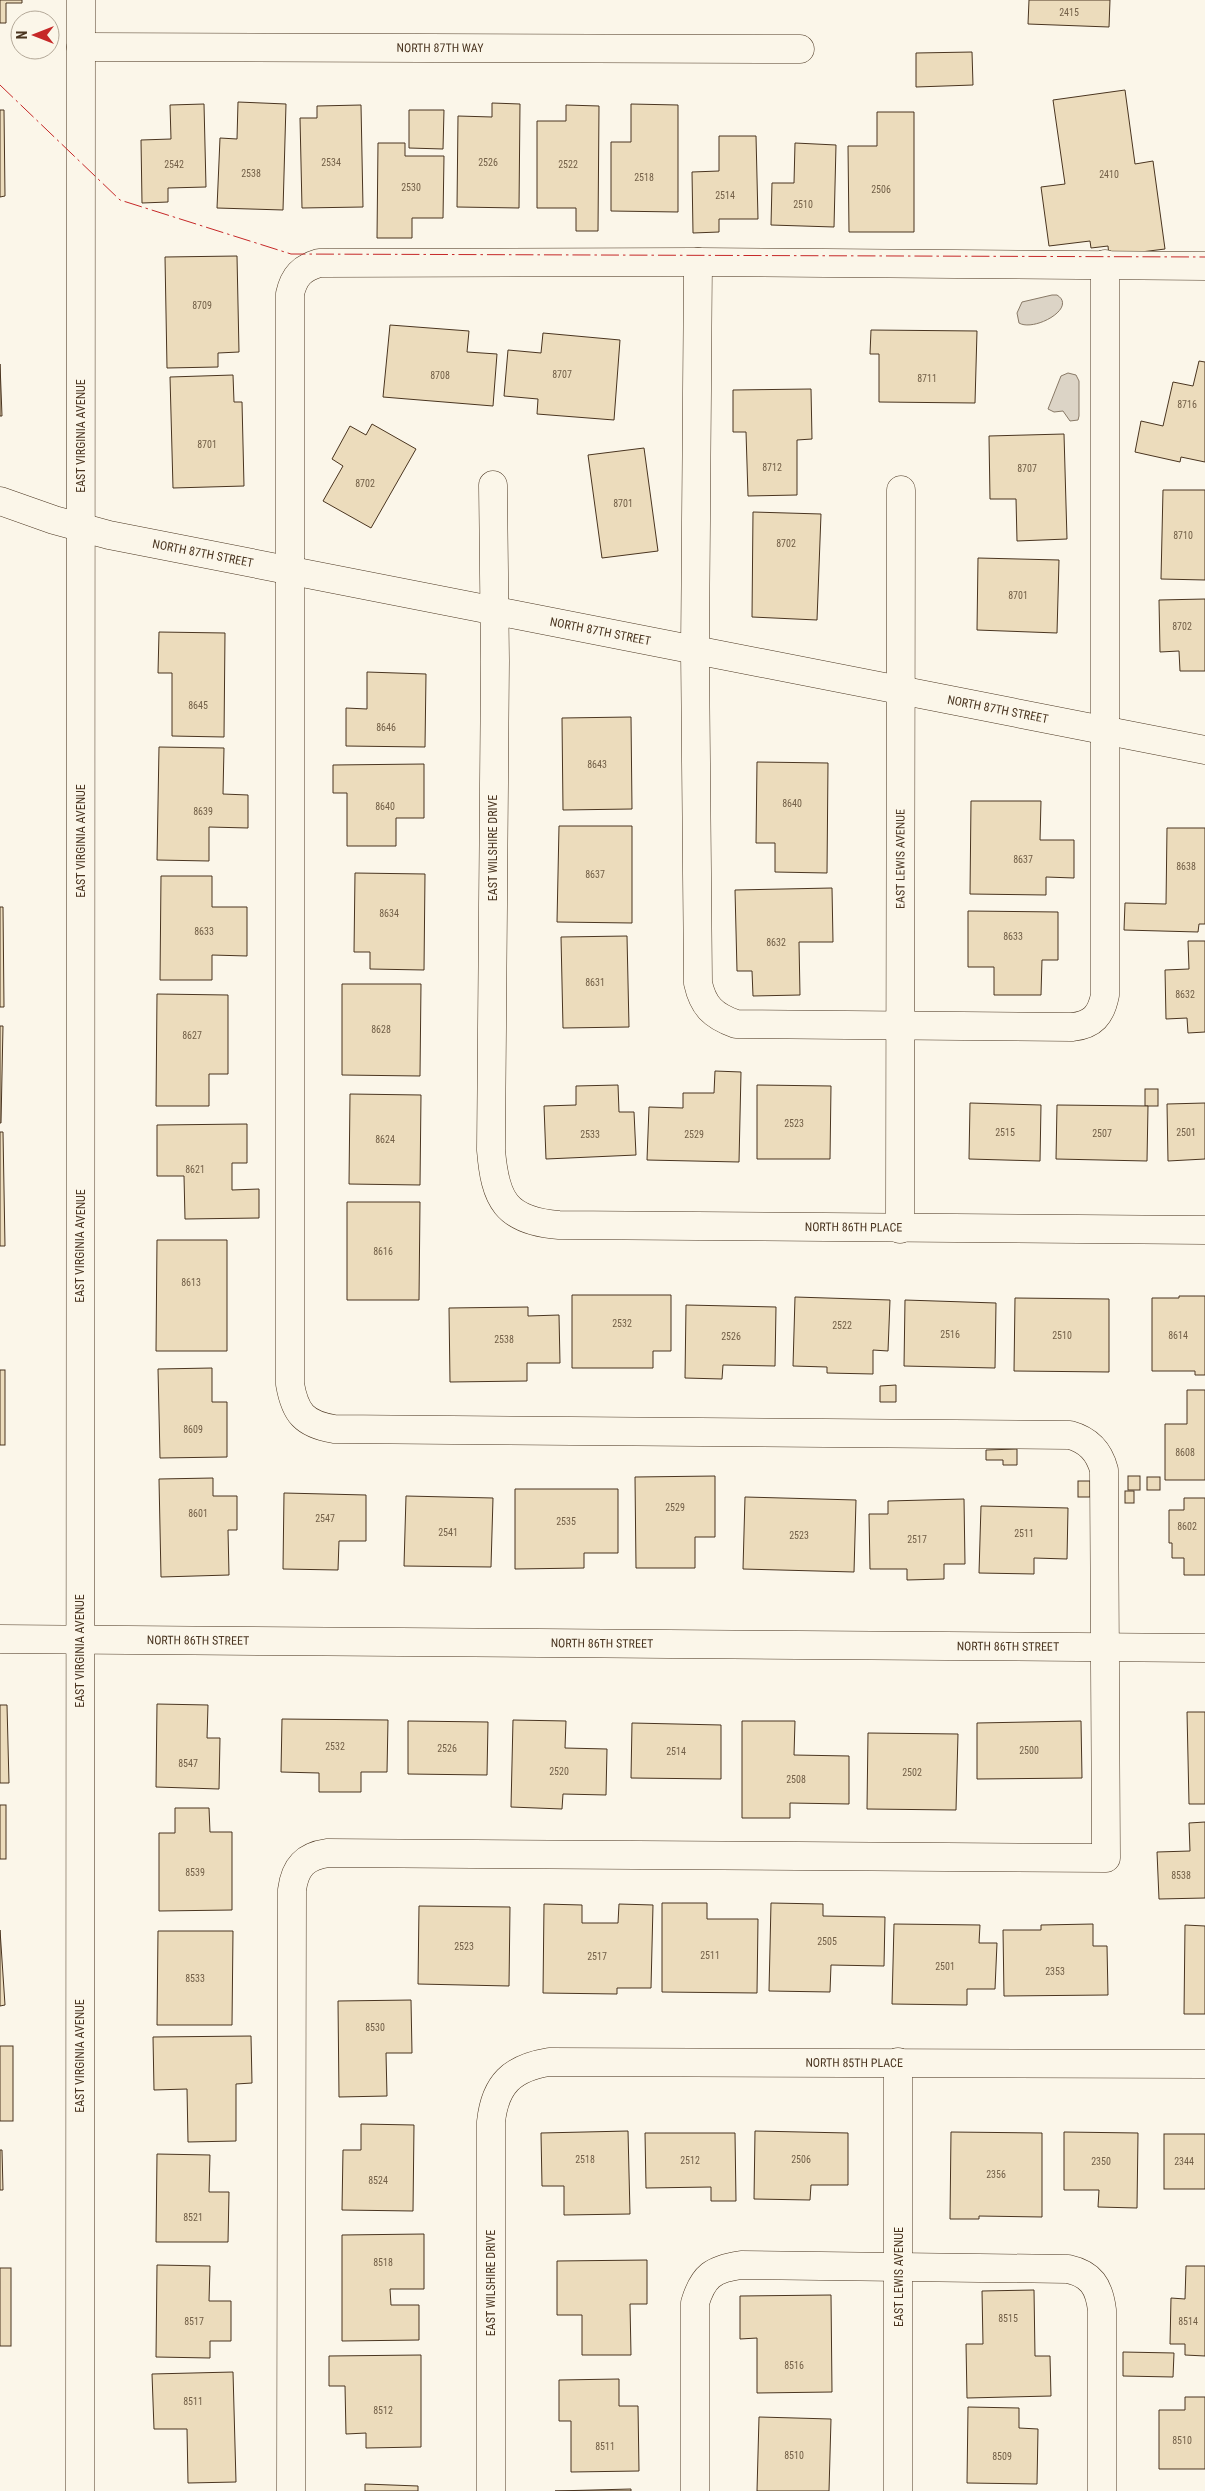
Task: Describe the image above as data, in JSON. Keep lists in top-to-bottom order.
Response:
{
  "streets": {
    "street": [
      "NORTH 87TH WAY",
      "EAST VIRGINIA AVENUE",
      "NORTH 87TH STREET",
      "EAST WILSHIRE DRIVE",
      "EAST LEWIS AVENUE",
      "NORTH 86TH PLACE",
      "NORTH 86TH STREET",
      "NORTH 85TH PLACE"
    ]
  },
  "crossings": [
    ["NORTH 87TH WAY", "EAST VIRGINIA AVENUE"],
    ["EAST VIRGINIA AVENUE", "NORTH 87TH STREET"],
    ["EAST VIRGINIA AVENUE", "NORTH 86TH STREET"],
    ["NORTH 87TH STREET", "EAST WILSHIRE DRIVE"],
    ["NORTH 87TH STREET", "EAST LEWIS AVENUE"],
    ["EAST WILSHIRE DRIVE", "NORTH 86TH PLACE"],
    ["EAST WILSHIRE DRIVE", "NORTH 85TH PLACE"],
    ["EAST LEWIS AVENUE", "NORTH 86TH PLACE"],
    ["EAST LEWIS AVENUE", "NORTH 85TH PLACE"]
  ],
  "house_numbers": [
    "2415",
    "2534",
    "2526",
    "2542",
    "2522",
    "2538",
    "2410",
    "2518",
    "2530",
    "2506",
    "2514",
    "2510",
    "8709",
    "8707",
    "8708",
    "8711",
    "8716",
    "8701",
    "8712",
    "8707",
    "8702",
    "8701",
    "8710",
    "8702",
    "8701",
    "8702",
    "8645",
    "8646",
    "8643",
    "8640",
    "8640",
    "8639",
    "8637",
    "8638",
    "8637",
    "8634",
    "8633",
    "8633",
    "8632",
    "8631",
    "8632",
    "8628",
    "8627",
    "2523",
    "2515",
    "2501",
    "2507",
    "2533",
    "2529",
    "8624",
    "8621",
    "8616",
    "8613",
    "2532",
    "2522",
    "2516",
    "2510",
    "8614",
    "2526",
    "2538",
    "8609",
    "8608",
    "2529",
    "8601",
    "2547",
    "2535",
    "8602",
    "2541",
    "2511",
    "2523",
    "2517",
    "2532",
    "2526",
    "2500",
    "2514",
    "8547",
    "2520",
    "2502",
    "2508",
    "8539",
    "8538",
    "2505",
    "2523",
    "2511",
    "2517",
    "2501",
    "2353",
    "8533",
    "8530",
    "2518",
    "2506",
    "2512",
    "2350",
    "2344",
    "2356",
    "8524",
    "8521",
    "8518",
    "8515",
    "8517",
    "8514",
    "8516",
    "8511",
    "8512",
    "8510",
    "8511",
    "8510",
    "8509"
  ],
  "north": "left"
}
